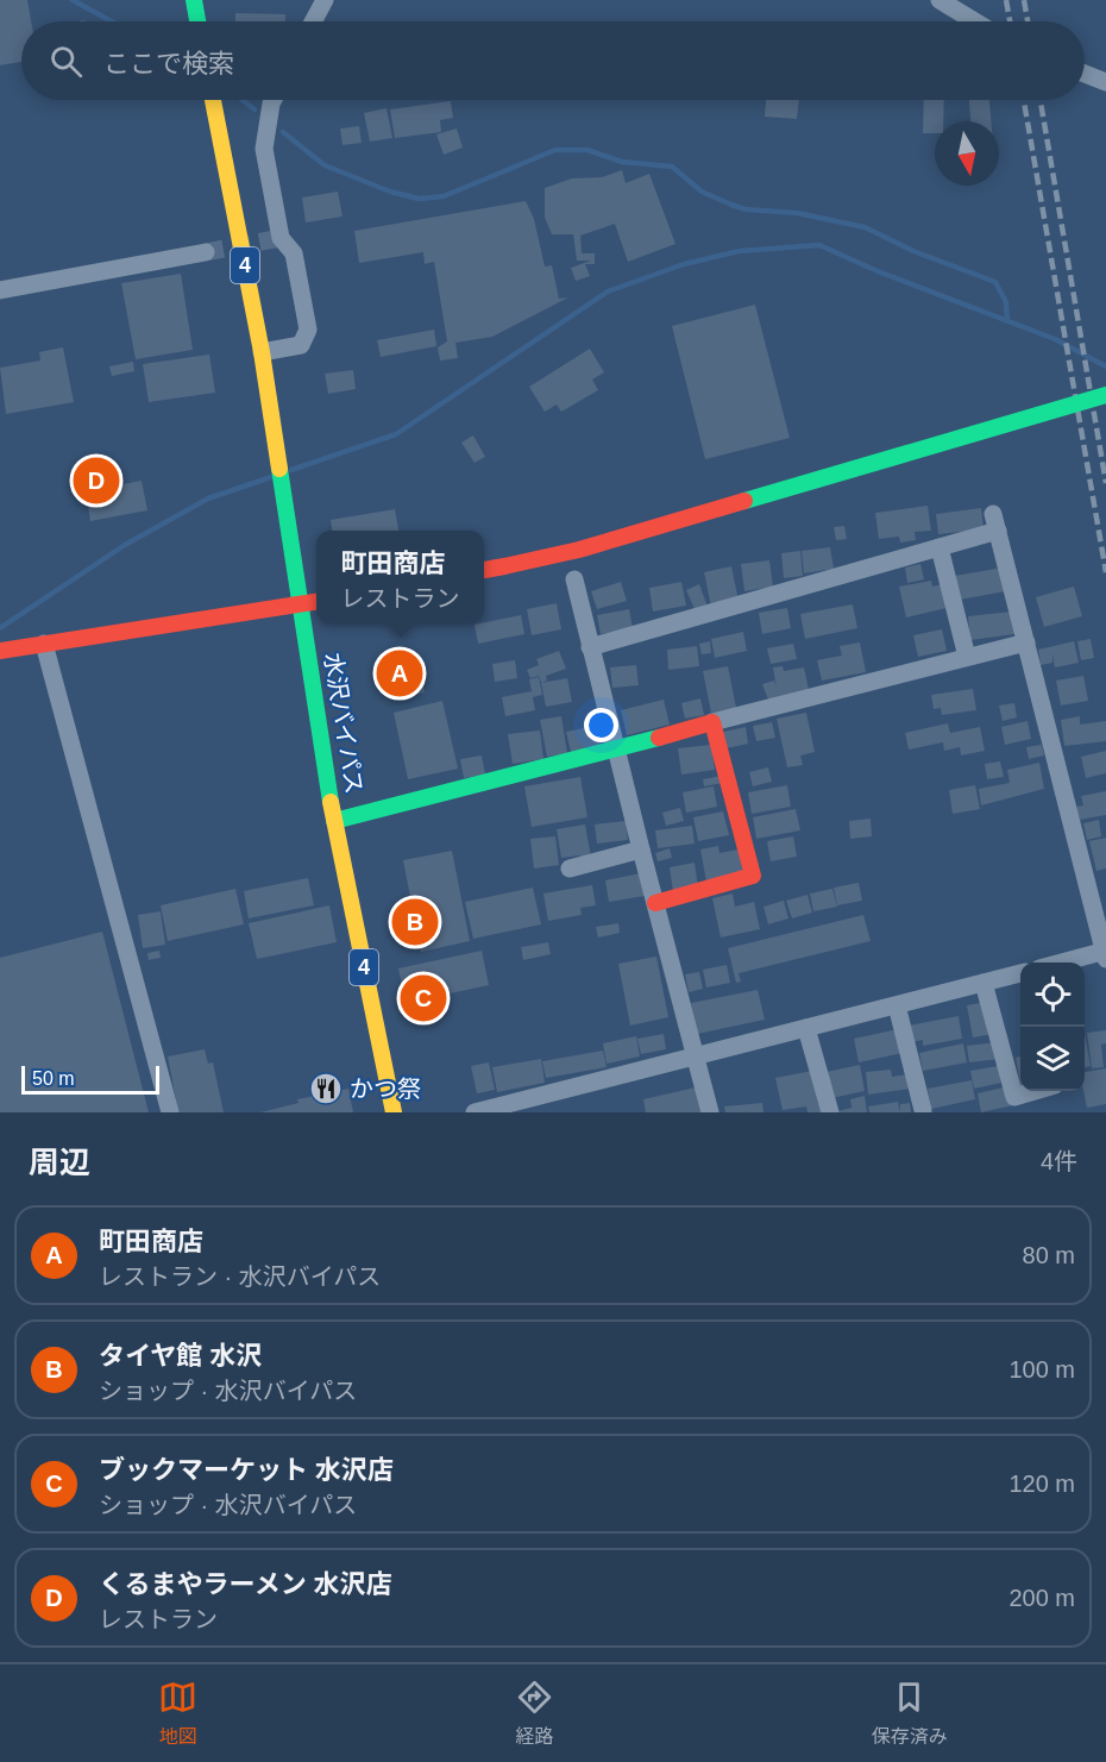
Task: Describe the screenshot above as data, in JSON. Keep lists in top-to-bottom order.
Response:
{
  "streets": {
    "main road": ["4", "水沢バイパス"]
  },
  "places": {
    "restaurant": ["かつ祭"]
  },
  "scale_bar": "50 m",
  "north": "bottom",
  "page": {
    "search": "ここで検索",
    "pins": [
      "D",
      "A",
      "B",
      "C"
    ],
    "popup": ["町田商店", "レストラン"],
    "scale": "50 m",
    "heading": ["周辺", "4件"],
    "list": [
      {
        "mark": "A",
        "name": "町田商店",
        "note": "レストラン · 水沢バイパス",
        "value": "80 m"
      },
      {
        "mark": "B",
        "name": "タイヤ館 水沢",
        "note": "ショップ · 水沢バイパス",
        "value": "100 m"
      },
      {
        "mark": "C",
        "name": "ブックマーケット 水沢店",
        "note": "ショップ · 水沢バイパス",
        "value": "120 m"
      },
      {
        "mark": "D",
        "name": "くるまやラーメン 水沢店",
        "note": "レストラン",
        "value": "200 m"
      }
    ],
    "nav": ["地図", "経路", "保存済み"]
  }
}
